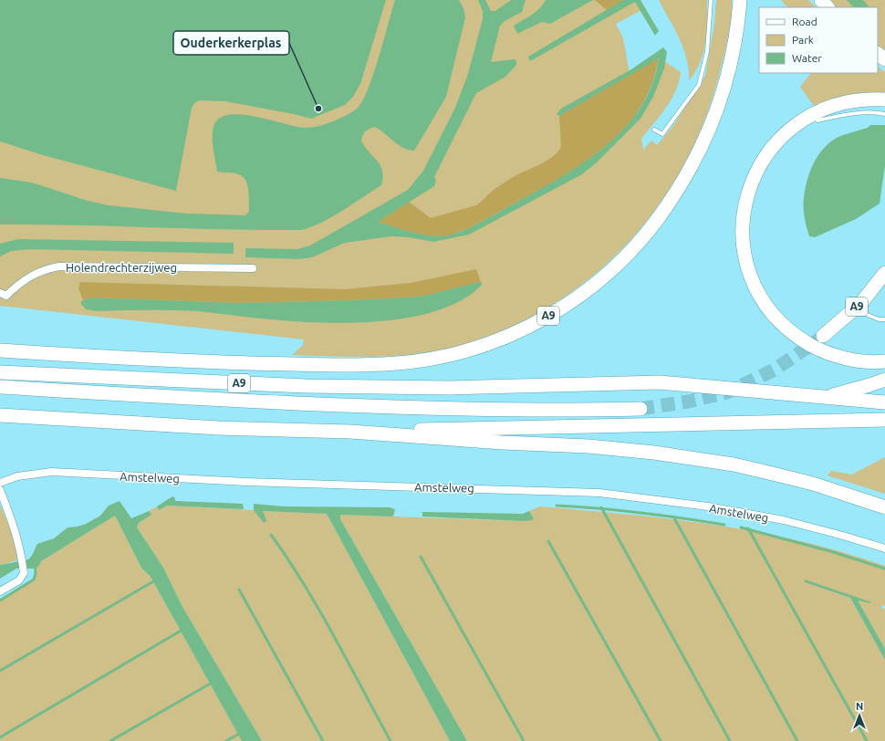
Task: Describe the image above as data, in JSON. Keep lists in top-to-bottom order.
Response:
{
  "streets": {
    "highway": ["A9"],
    "street": ["Holendrechterzijweg", "Amstelweg"]
  },
  "places": ["Ouderkerkerplas"],
  "legend": ["Road", "Park", "Water"],
  "north": "top"
}
